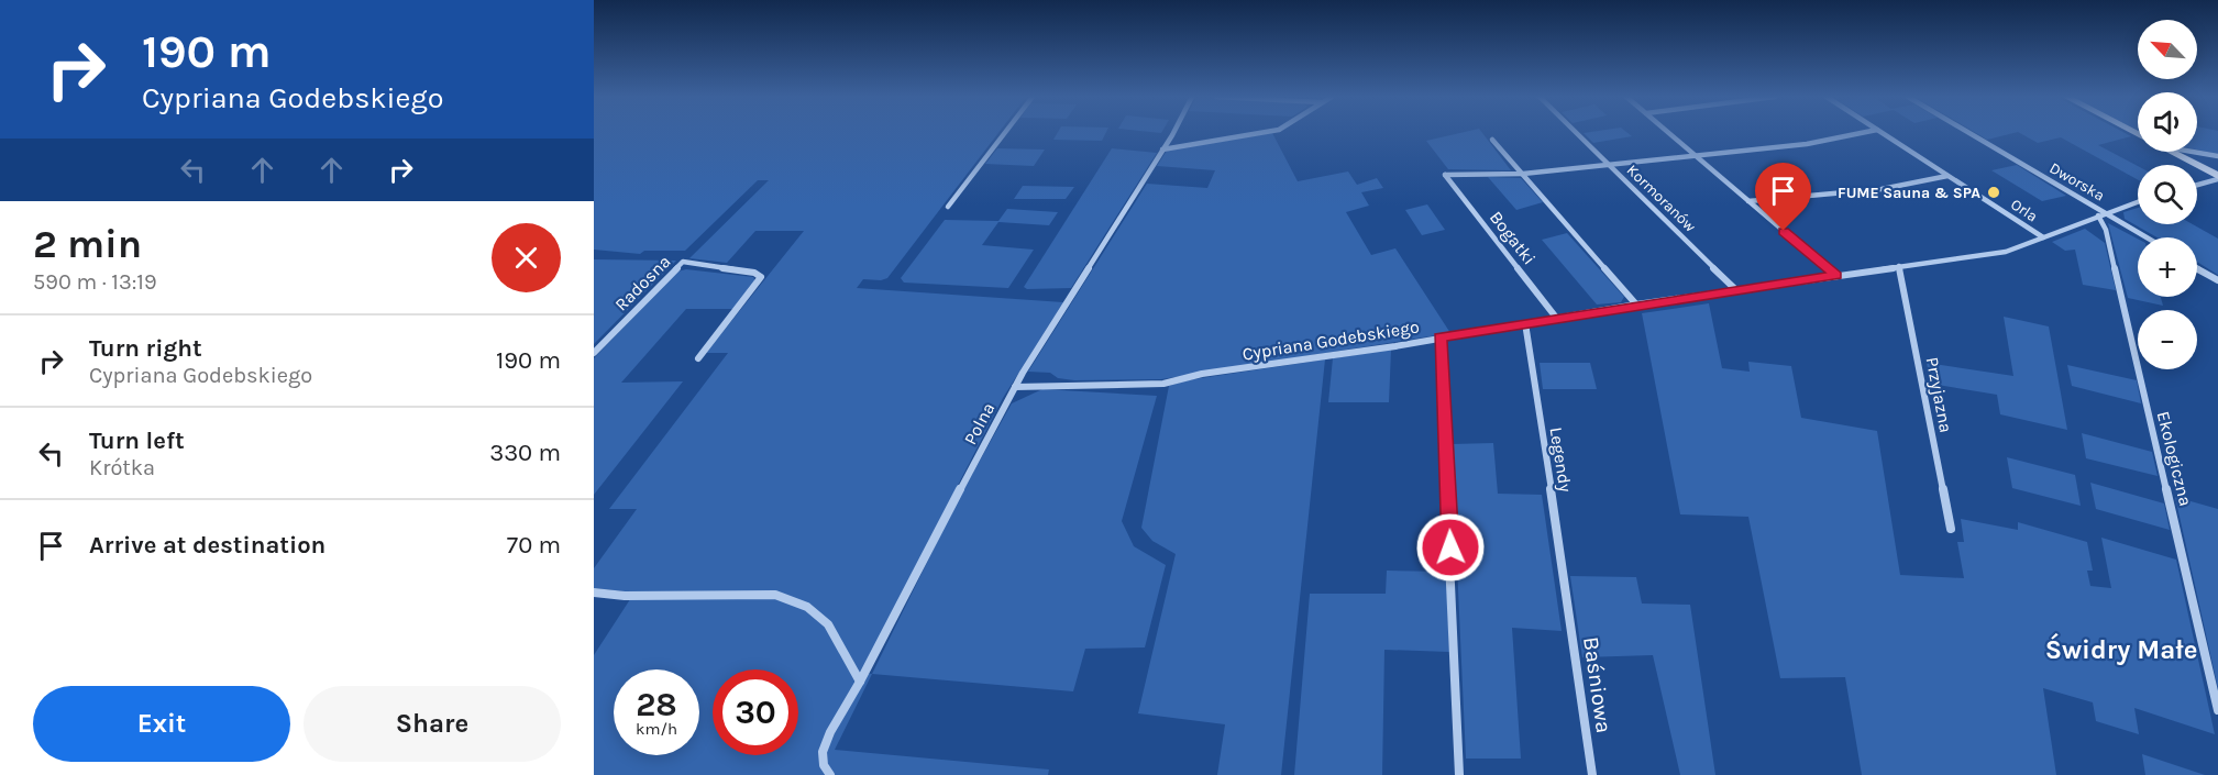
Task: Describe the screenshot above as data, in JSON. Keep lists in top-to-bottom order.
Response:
{
  "streets": {
    "street": [
      "Dworska",
      "Kormoranów",
      "Orla",
      "Bogatki",
      "Radosna",
      "Cypriana Godebskiego",
      "Przyjazna",
      "Polna",
      "Ekologiczna",
      "Legendy",
      "Baśniowa"
    ]
  },
  "crossings": [
    ["Dworska", "Cypriana Godebskiego"],
    ["Dworska", "Ekologiczna"],
    ["Kormoranów", "Cypriana Godebskiego"],
    ["Orla", "Cypriana Godebskiego"],
    ["Bogatki", "Cypriana Godebskiego"],
    ["Cypriana Godebskiego", "Przyjazna"],
    ["Cypriana Godebskiego", "Polna"],
    ["Cypriana Godebskiego", "Ekologiczna"],
    ["Cypriana Godebskiego", "Legendy"],
    ["Legendy", "Baśniowa"]
  ],
  "districts": ["Świdry Małe"],
  "places": ["FUME Sauna & SPA"],
  "north": "top left",
  "page": {
    "turn": ["190 m", "Cypriana Godebskiego"],
    "map_buttons": ["+", "−"],
    "heading": ["2 min", "590 m · 13:19"],
    "list": [
      {
        "name": "Turn right",
        "note": "Cypriana Godebskiego",
        "value": "190 m"
      },
      {
        "name": "Turn left",
        "note": "Krótka",
        "value": "330 m"
      },
      {
        "name": "Arrive at destination",
        "value": "70 m"
      }
    ],
    "speed": "28 km/h",
    "limit": "30",
    "buttons": ["Exit", "Share"]
  }
}
